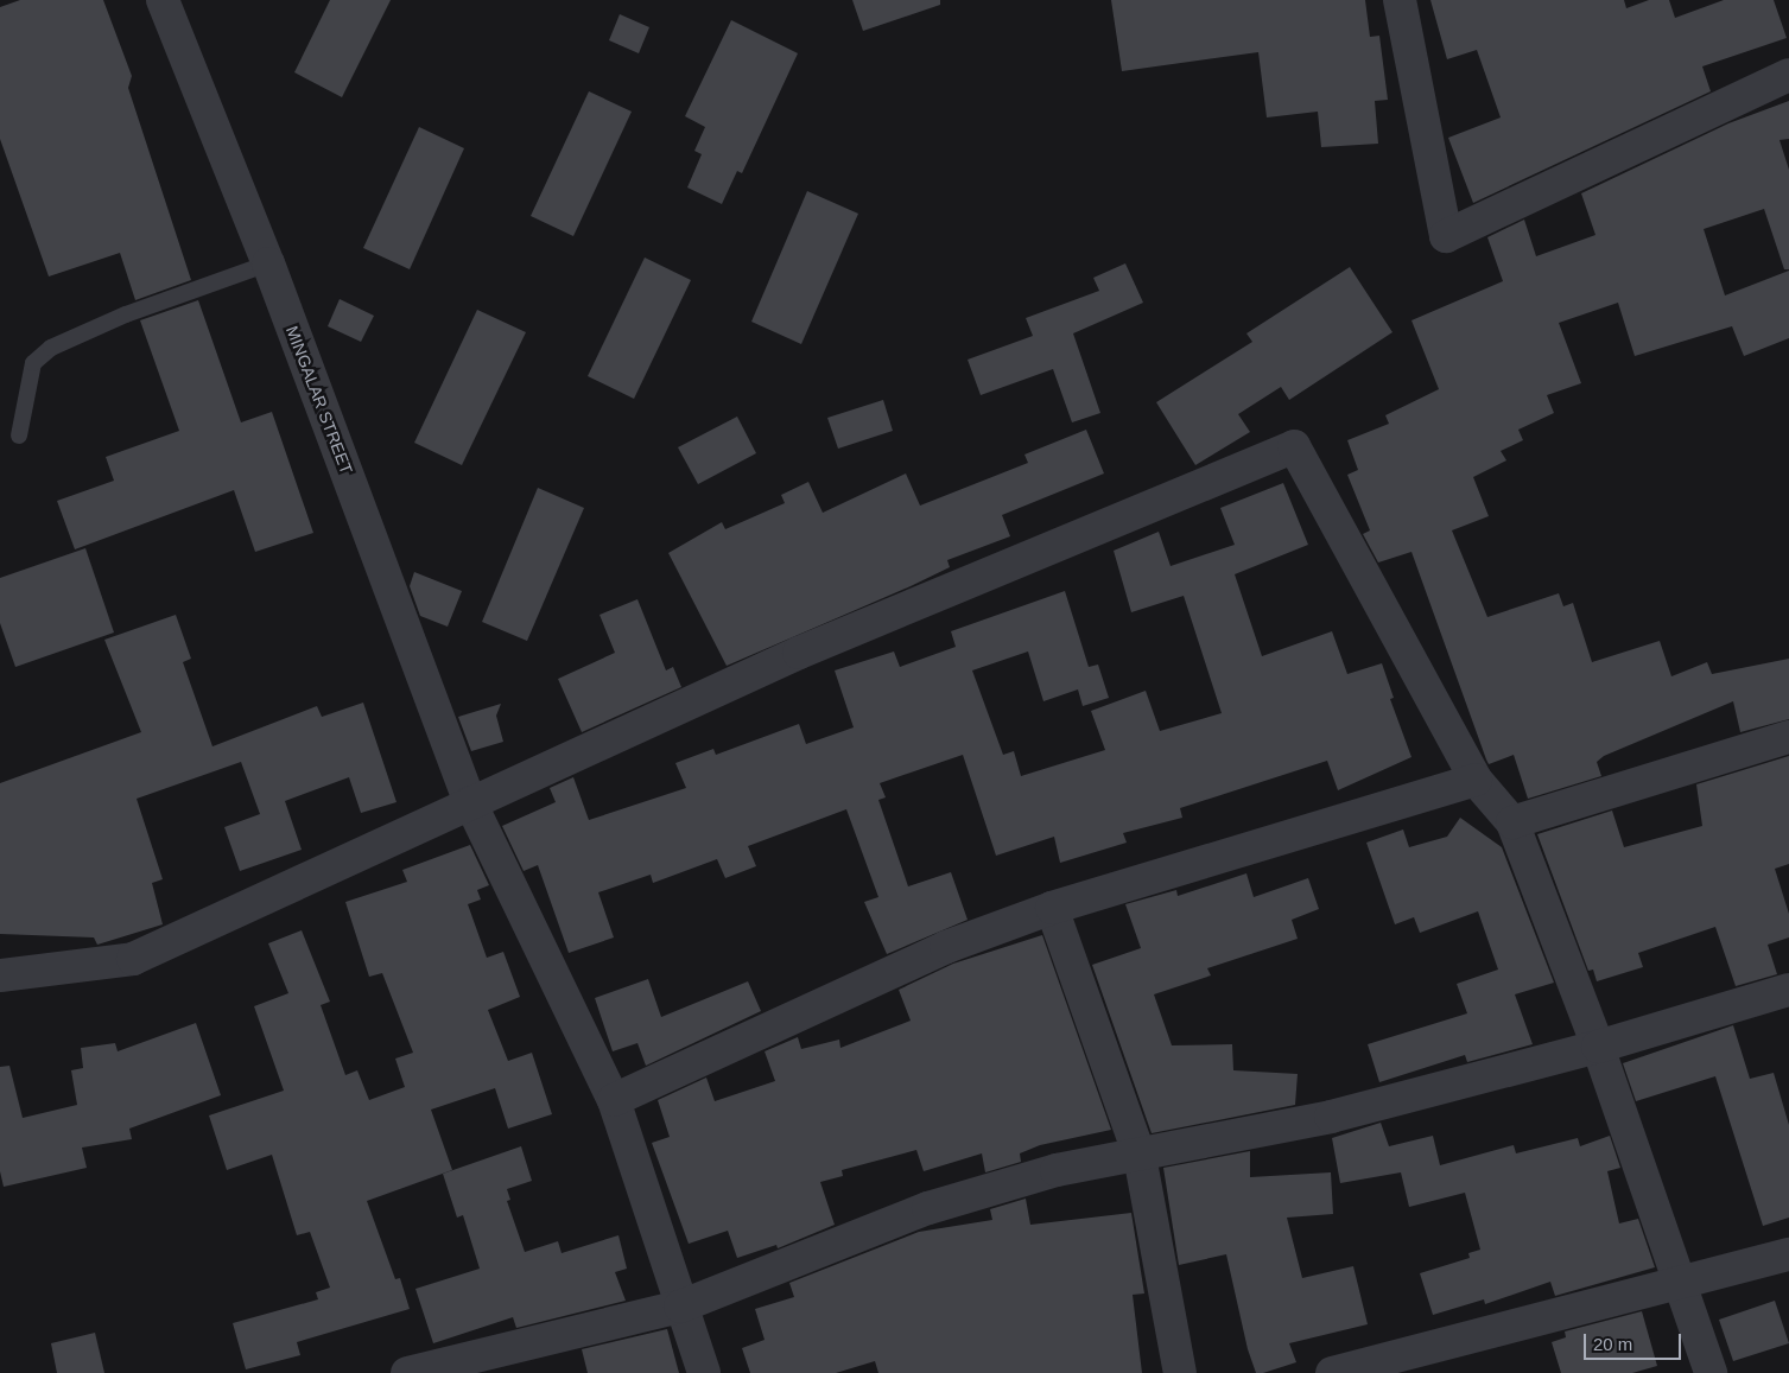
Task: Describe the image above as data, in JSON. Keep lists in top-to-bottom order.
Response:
{
  "streets": {
    "street": ["MINGALAR STREET"]
  },
  "scale_bar": "20 m"
}
